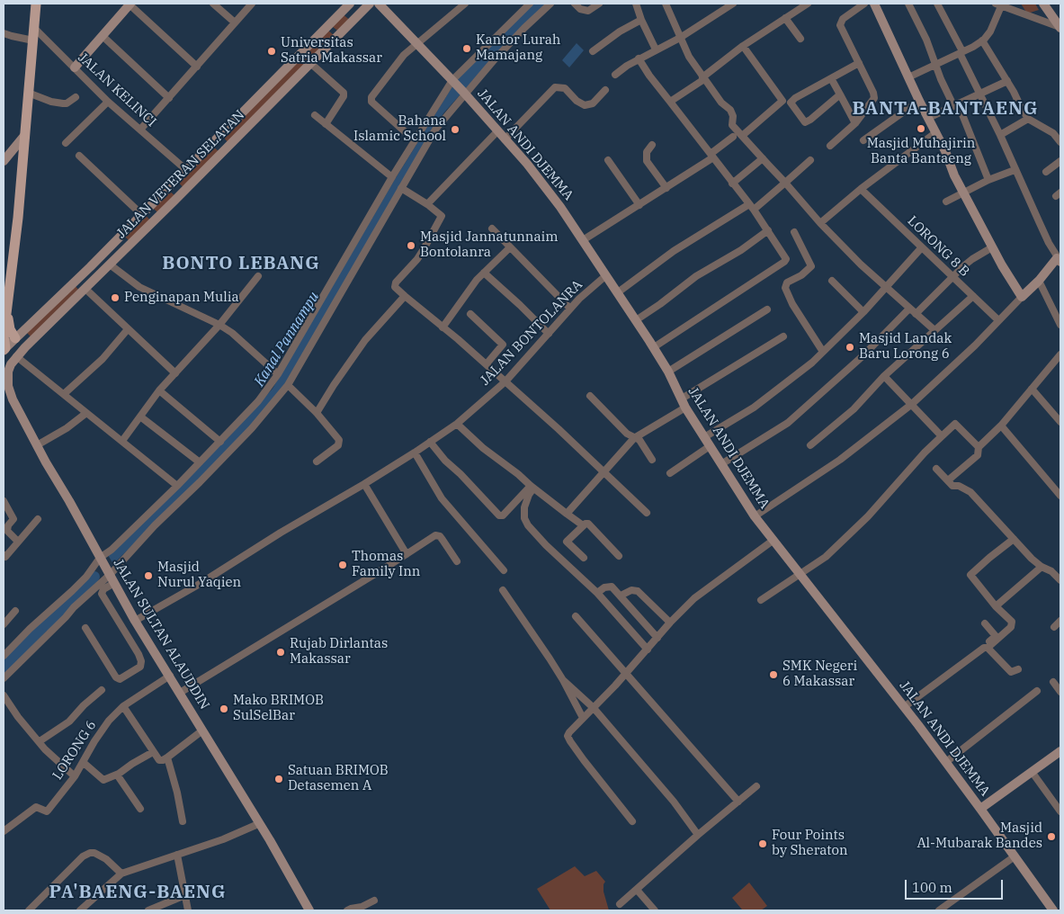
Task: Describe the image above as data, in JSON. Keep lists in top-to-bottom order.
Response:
{
  "streets": {
    "main road": ["JALAN ANDI DJEMMA", "JALAN VETERAN SELATAN", "JALAN SULTAN ALAUDDIN"],
    "street": [
      "JALAN KELINCI",
      "LORONG 8 B",
      "JALAN BONTOLANRA",
      "LORONG 6"
    ]
  },
  "crossings": [
    ["JALAN KELINCI", "JALAN VETERAN SELATAN"],
    ["JALAN ANDI DJEMMA", "JALAN BONTOLANRA"],
    ["JALAN VETERAN SELATAN", "JALAN SULTAN ALAUDDIN"],
    ["JALAN BONTOLANRA", "JALAN SULTAN ALAUDDIN"],
    ["JALAN SULTAN ALAUDDIN", "LORONG 6"]
  ],
  "districts": ["BANTA-BANTAENG", "BONTO LEBANG", "PA'BAENG-BAENG"],
  "water": ["Kanal Pannampu"],
  "places": [
    "Kantor Lurah Mamajang",
    "Universitas Satria Makassar",
    "Masjid Muhajirin Banta Bantaeng",
    "Bahana Islamic School",
    "Masjid Jannatunnaim Bontolanra",
    "Penginapan Mulia",
    "Masjid Landak Baru Lorong 6",
    "Thomas Family Inn",
    "Masjid Nurul Yaqien",
    "Rujab Dirlantas Makassar",
    "SMK Negeri 6 Makassar",
    "Mako BRIMOB SulSelBar",
    "Satuan BRIMOB Detasemen A",
    "Masjid Al-Mubarak Bandes",
    "Four Points by Sheraton"
  ],
  "scale_bar": "100 m"
}
